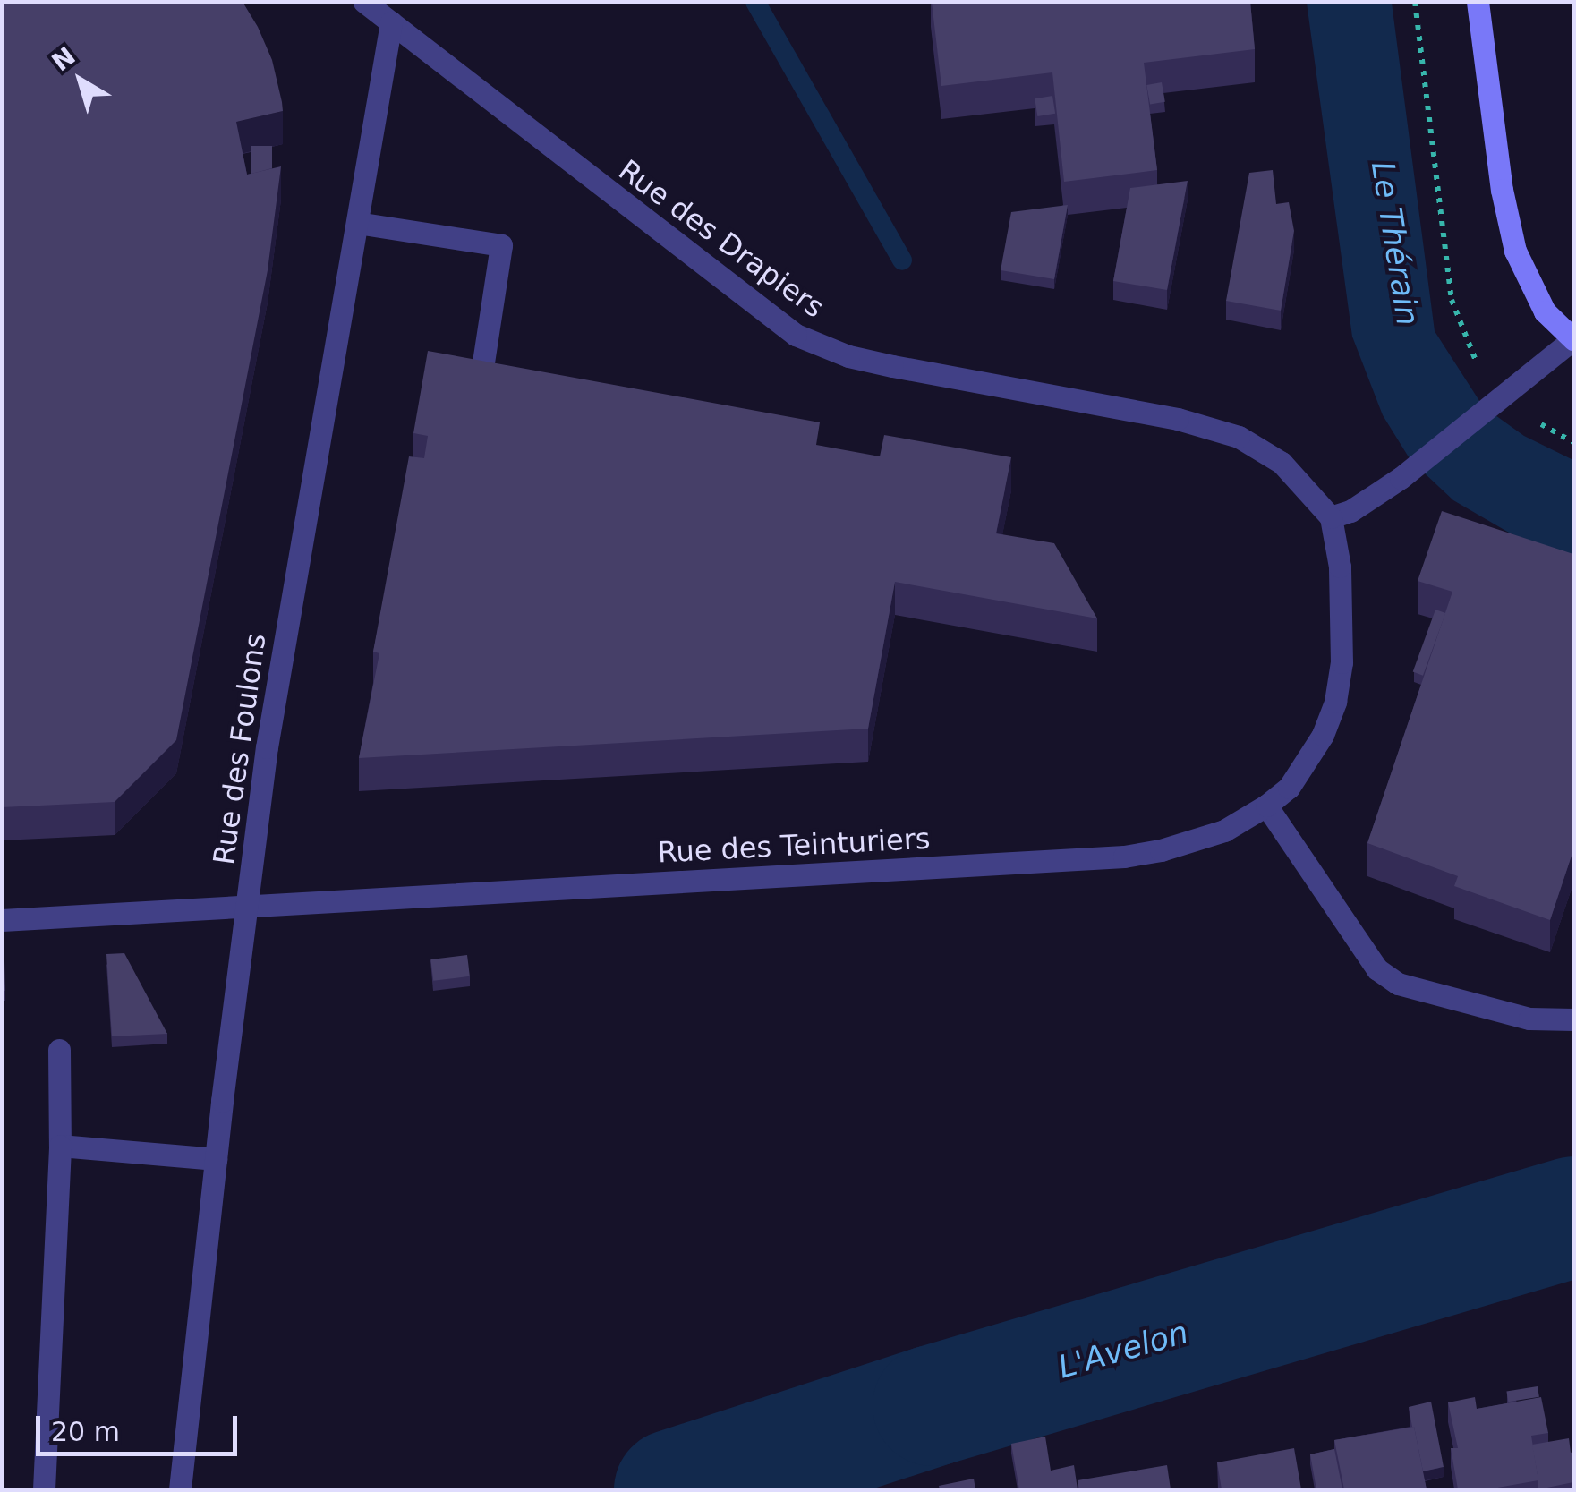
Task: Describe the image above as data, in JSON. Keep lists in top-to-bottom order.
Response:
{
  "streets": {
    "street": ["Rue des Drapiers", "Rue des Foulons", "Rue des Teinturiers"]
  },
  "crossings": [
    ["Rue des Drapiers", "Rue des Foulons"],
    ["Rue des Drapiers", "Rue des Teinturiers"],
    ["Rue des Foulons", "Rue des Teinturiers"]
  ],
  "water": ["Le Thérain", "L'Avelon"],
  "scale_bar": "20 m",
  "north": "top left"
}
